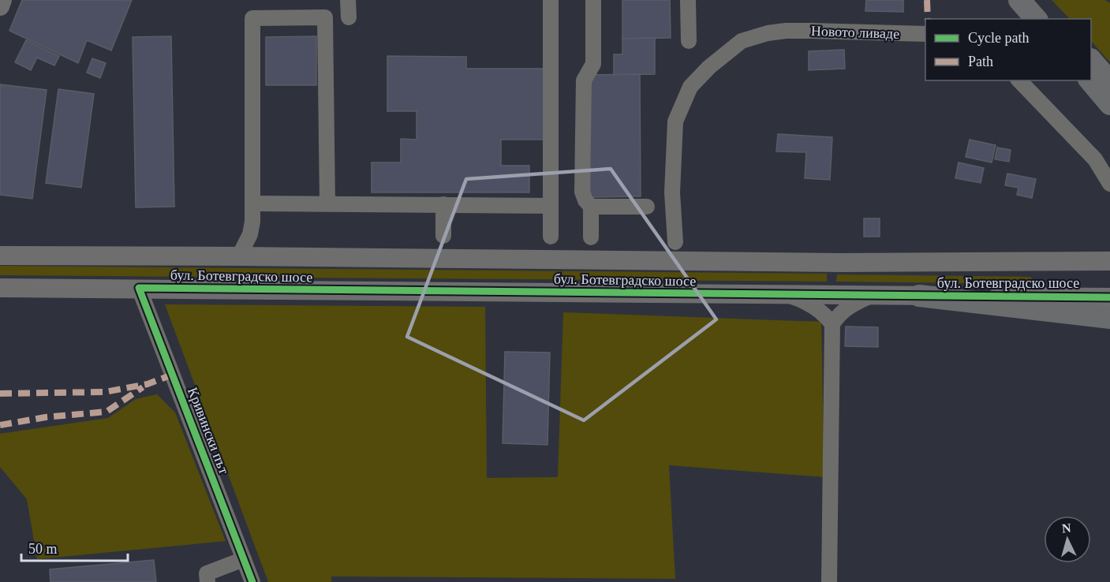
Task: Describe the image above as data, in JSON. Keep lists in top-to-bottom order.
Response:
{
  "streets": {
    "main road": ["бул. Ботевградско шосе"],
    "street": ["Новото ливаде", "Кривински път"]
  },
  "crossings": [
    ["бул. Ботевградско шосе", "Кривински път"]
  ],
  "legend": ["Cycle path", "Path"],
  "scale_bar": "50 m",
  "north": "top"
}
